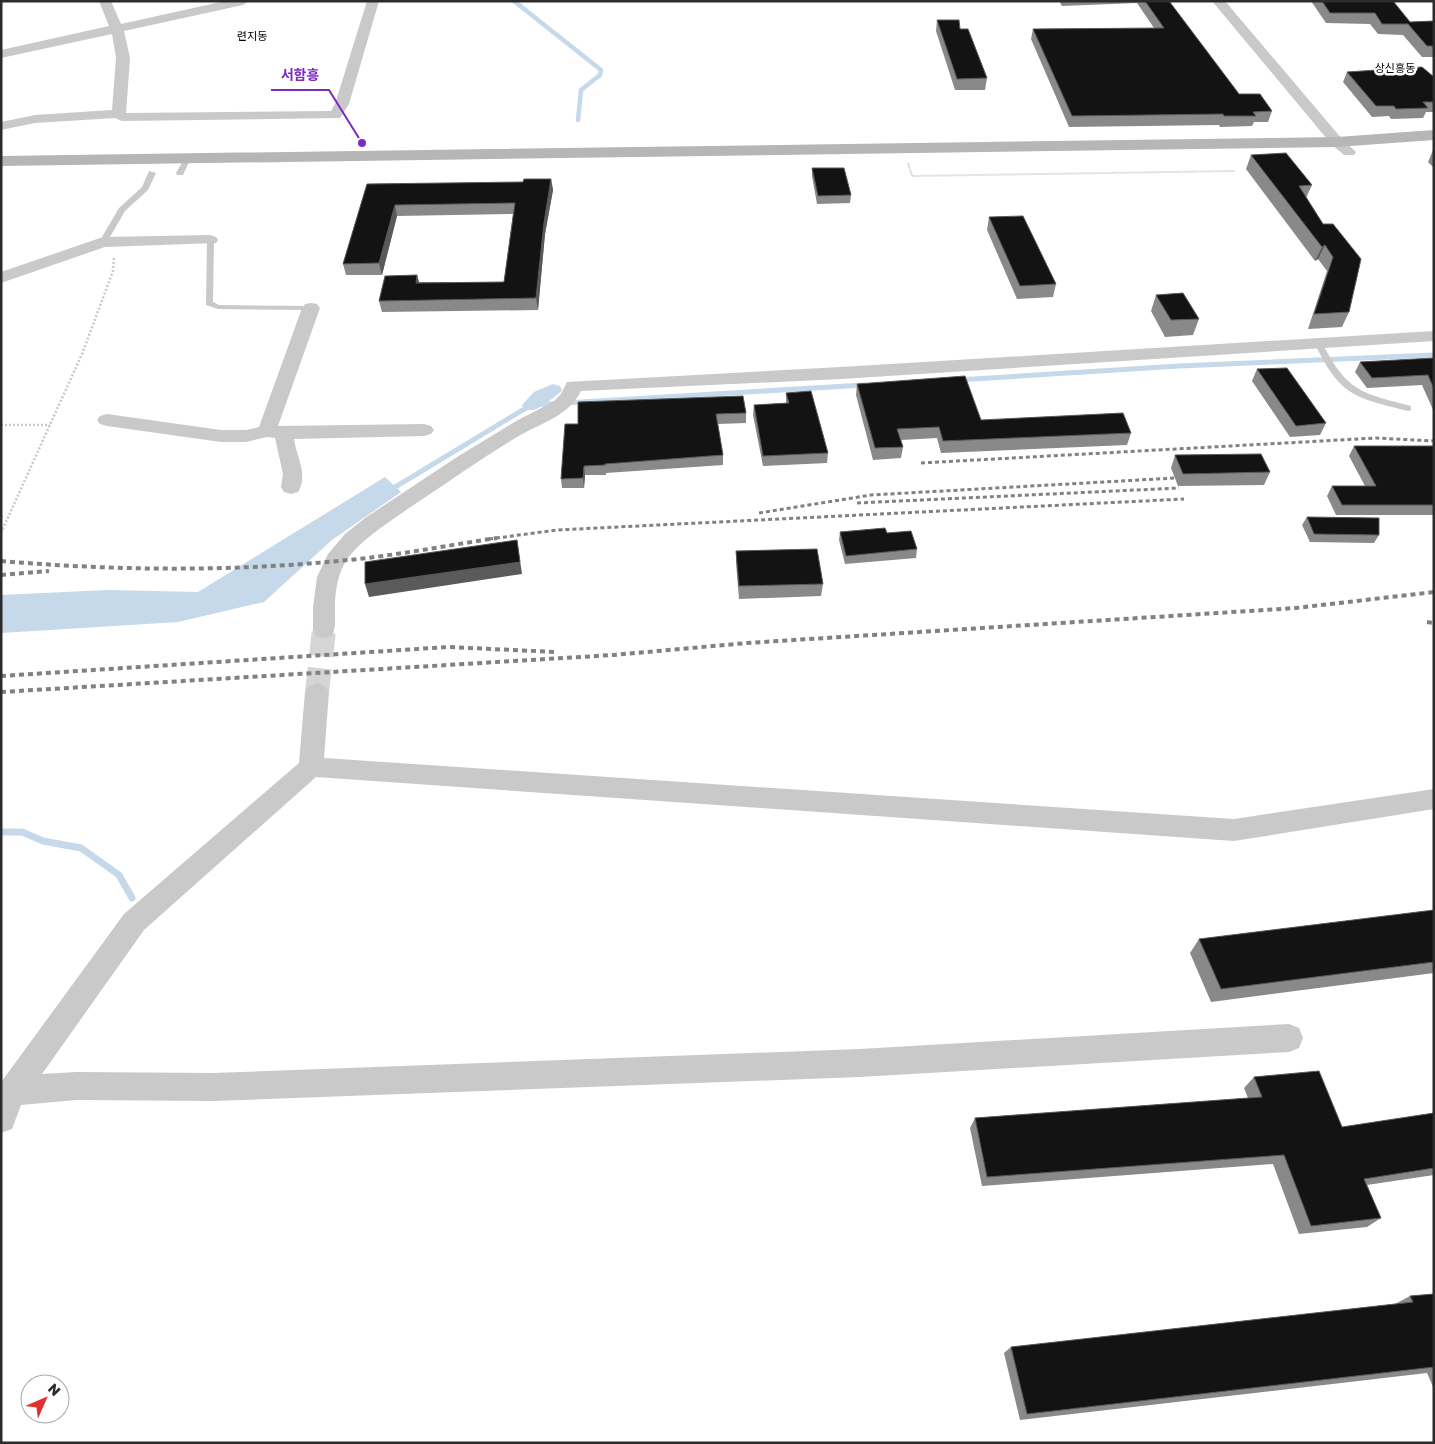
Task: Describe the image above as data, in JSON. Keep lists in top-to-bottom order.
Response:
{
  "districts": ["련지동", "상신흥동"],
  "places": ["서함흥"],
  "north": "top right"
}
